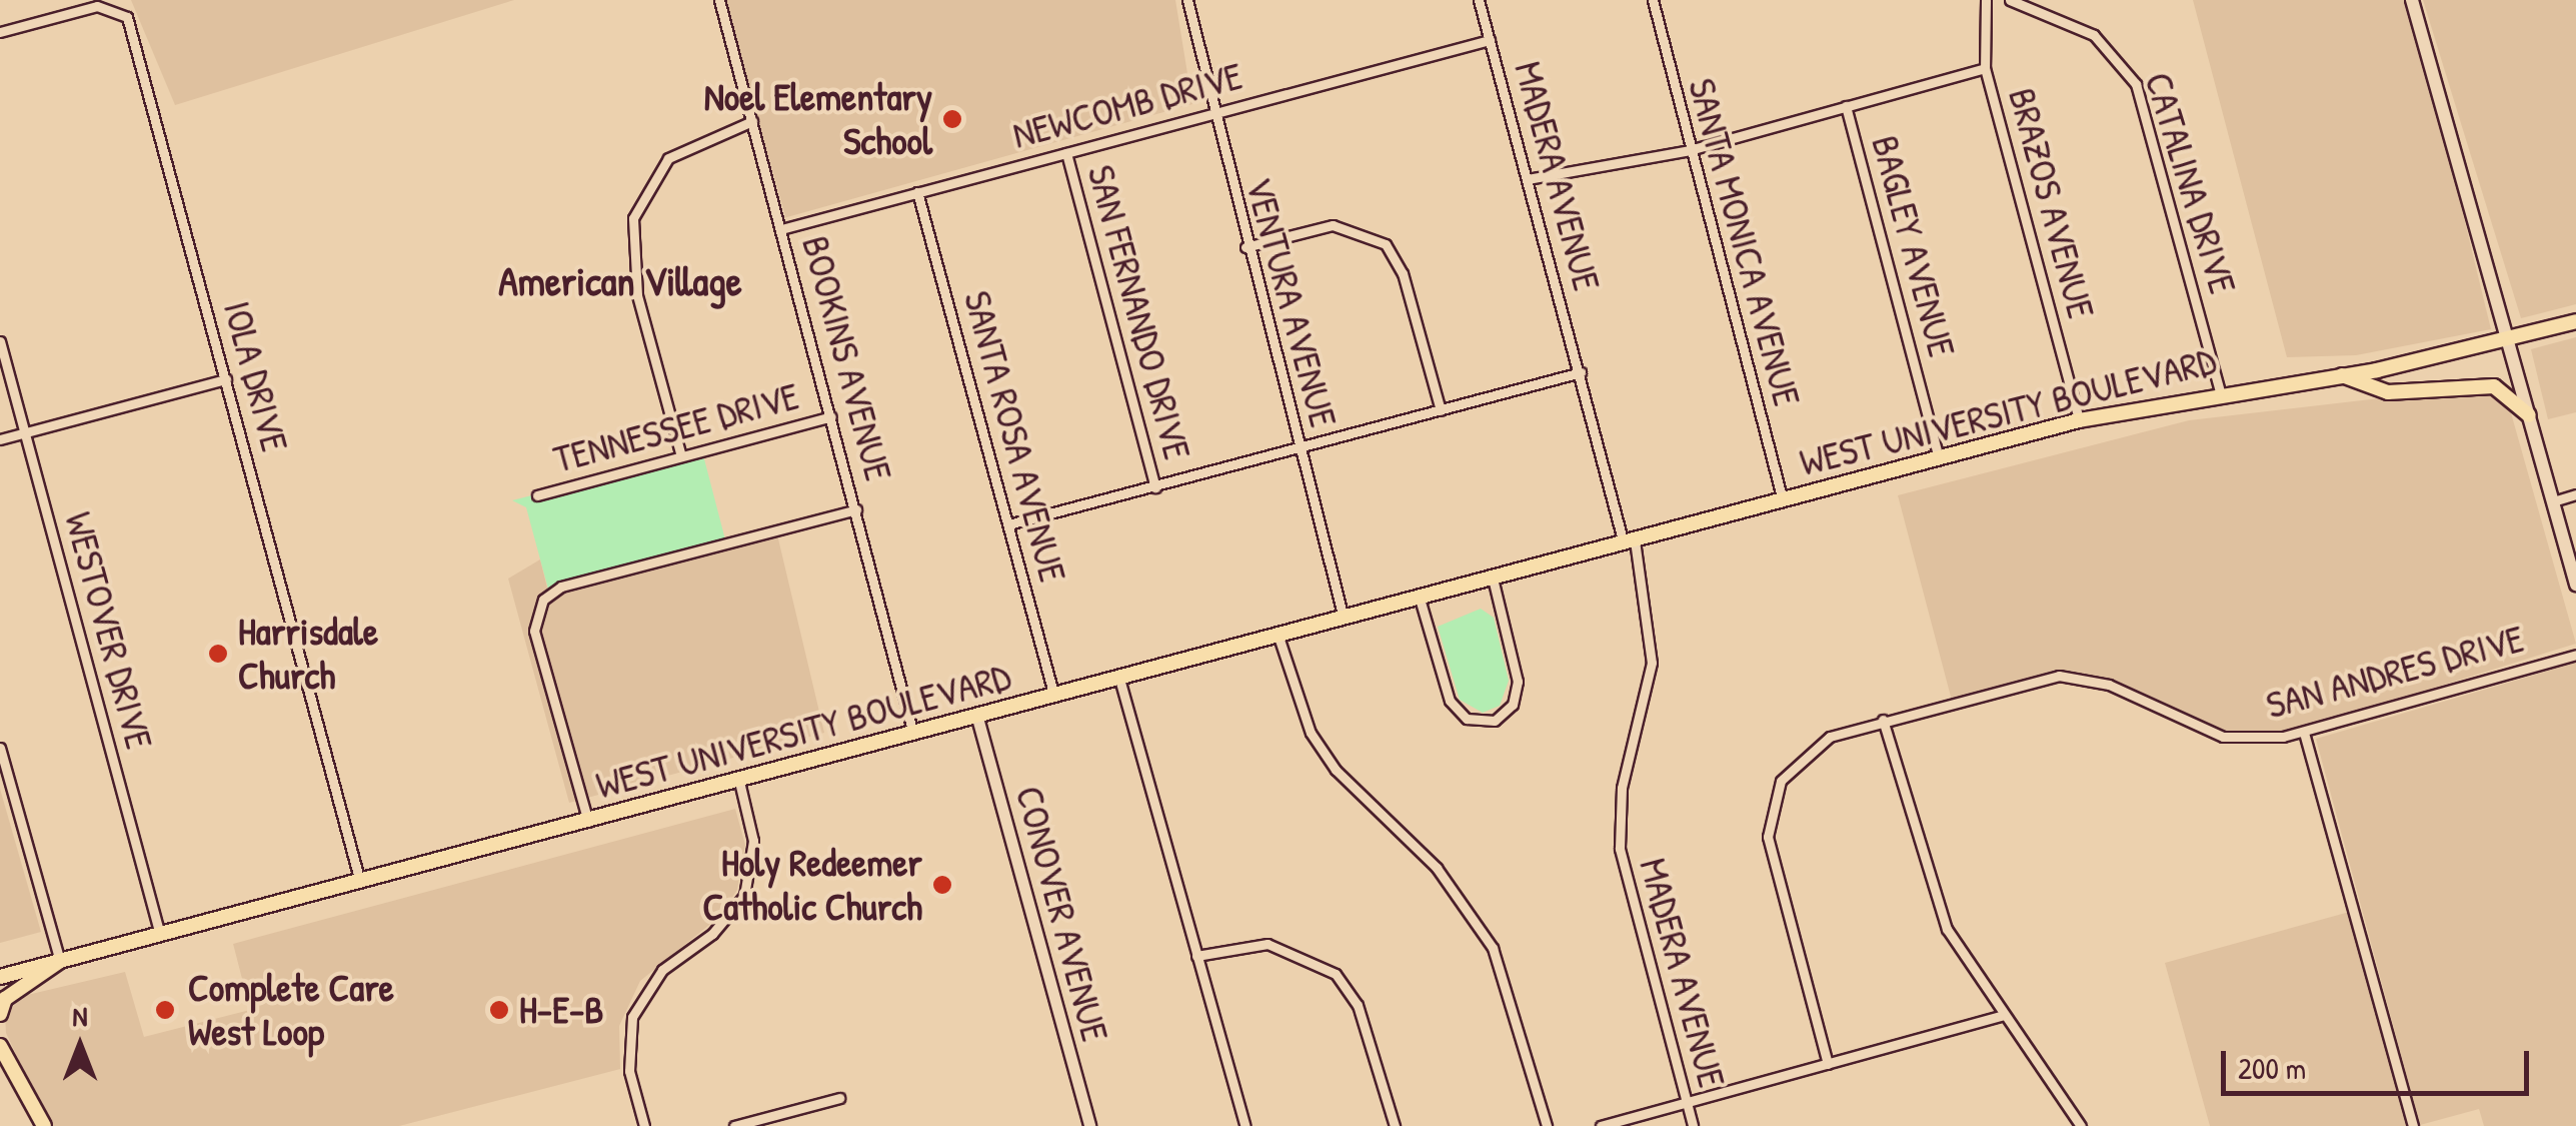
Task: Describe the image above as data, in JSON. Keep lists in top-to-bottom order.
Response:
{
  "streets": {
    "main road": ["WEST UNIVERSITY BOULEVARD"],
    "street": [
      "NEWCOMB DRIVE",
      "MADERA AVENUE",
      "CATALINA DRIVE",
      "BRAZOS AVENUE",
      "SANTA MONICA AVENUE",
      "BAGLEY AVENUE",
      "VENTURA AVENUE",
      "SAN FERNANDO DRIVE",
      "BOOKINS AVENUE",
      "IOLA DRIVE",
      "TENNESSEE DRIVE",
      "SANTA ROSA AVENUE",
      "WESTOVER DRIVE",
      "SAN ANDRES DRIVE",
      "CONOVER AVENUE"
    ]
  },
  "crossings": [
    ["NEWCOMB DRIVE", "MADERA AVENUE"],
    ["NEWCOMB DRIVE", "VENTURA AVENUE"],
    ["NEWCOMB DRIVE", "SAN FERNANDO DRIVE"],
    ["NEWCOMB DRIVE", "BOOKINS AVENUE"],
    ["NEWCOMB DRIVE", "SANTA ROSA AVENUE"],
    ["MADERA AVENUE", "WEST UNIVERSITY BOULEVARD"],
    ["CATALINA DRIVE", "WEST UNIVERSITY BOULEVARD"],
    ["BRAZOS AVENUE", "WEST UNIVERSITY BOULEVARD"],
    ["SANTA MONICA AVENUE", "WEST UNIVERSITY BOULEVARD"],
    ["BAGLEY AVENUE", "WEST UNIVERSITY BOULEVARD"],
    ["VENTURA AVENUE", "WEST UNIVERSITY BOULEVARD"],
    ["BOOKINS AVENUE", "WEST UNIVERSITY BOULEVARD"],
    ["BOOKINS AVENUE", "TENNESSEE DRIVE"],
    ["IOLA DRIVE", "WEST UNIVERSITY BOULEVARD"],
    ["WEST UNIVERSITY BOULEVARD", "SANTA ROSA AVENUE"],
    ["WEST UNIVERSITY BOULEVARD", "WESTOVER DRIVE"],
    ["WEST UNIVERSITY BOULEVARD", "CONOVER AVENUE"]
  ],
  "districts": ["American Village"],
  "places": [
    "Noel Elementary School",
    "Harrisdale Church",
    "Holy Redeemer Catholic Church",
    "Complete Care West Loop",
    "H-E-B"
  ],
  "scale_bar": "200 m",
  "north": "top"
}
